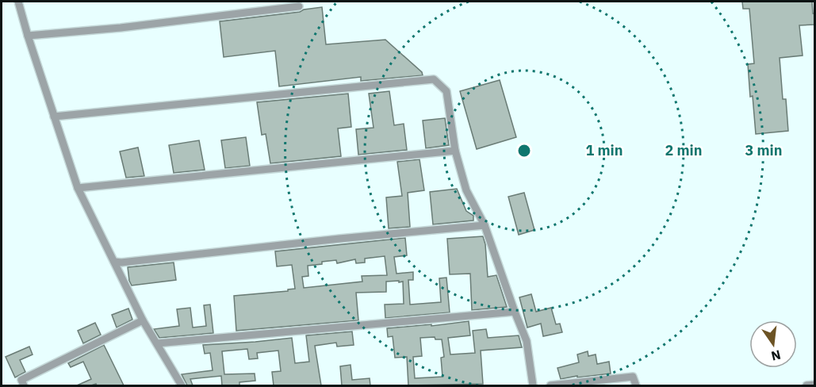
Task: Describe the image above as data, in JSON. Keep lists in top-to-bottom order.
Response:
{
  "north": "bottom",
  "rings": ["1 min", "2 min", "3 min"]
}
